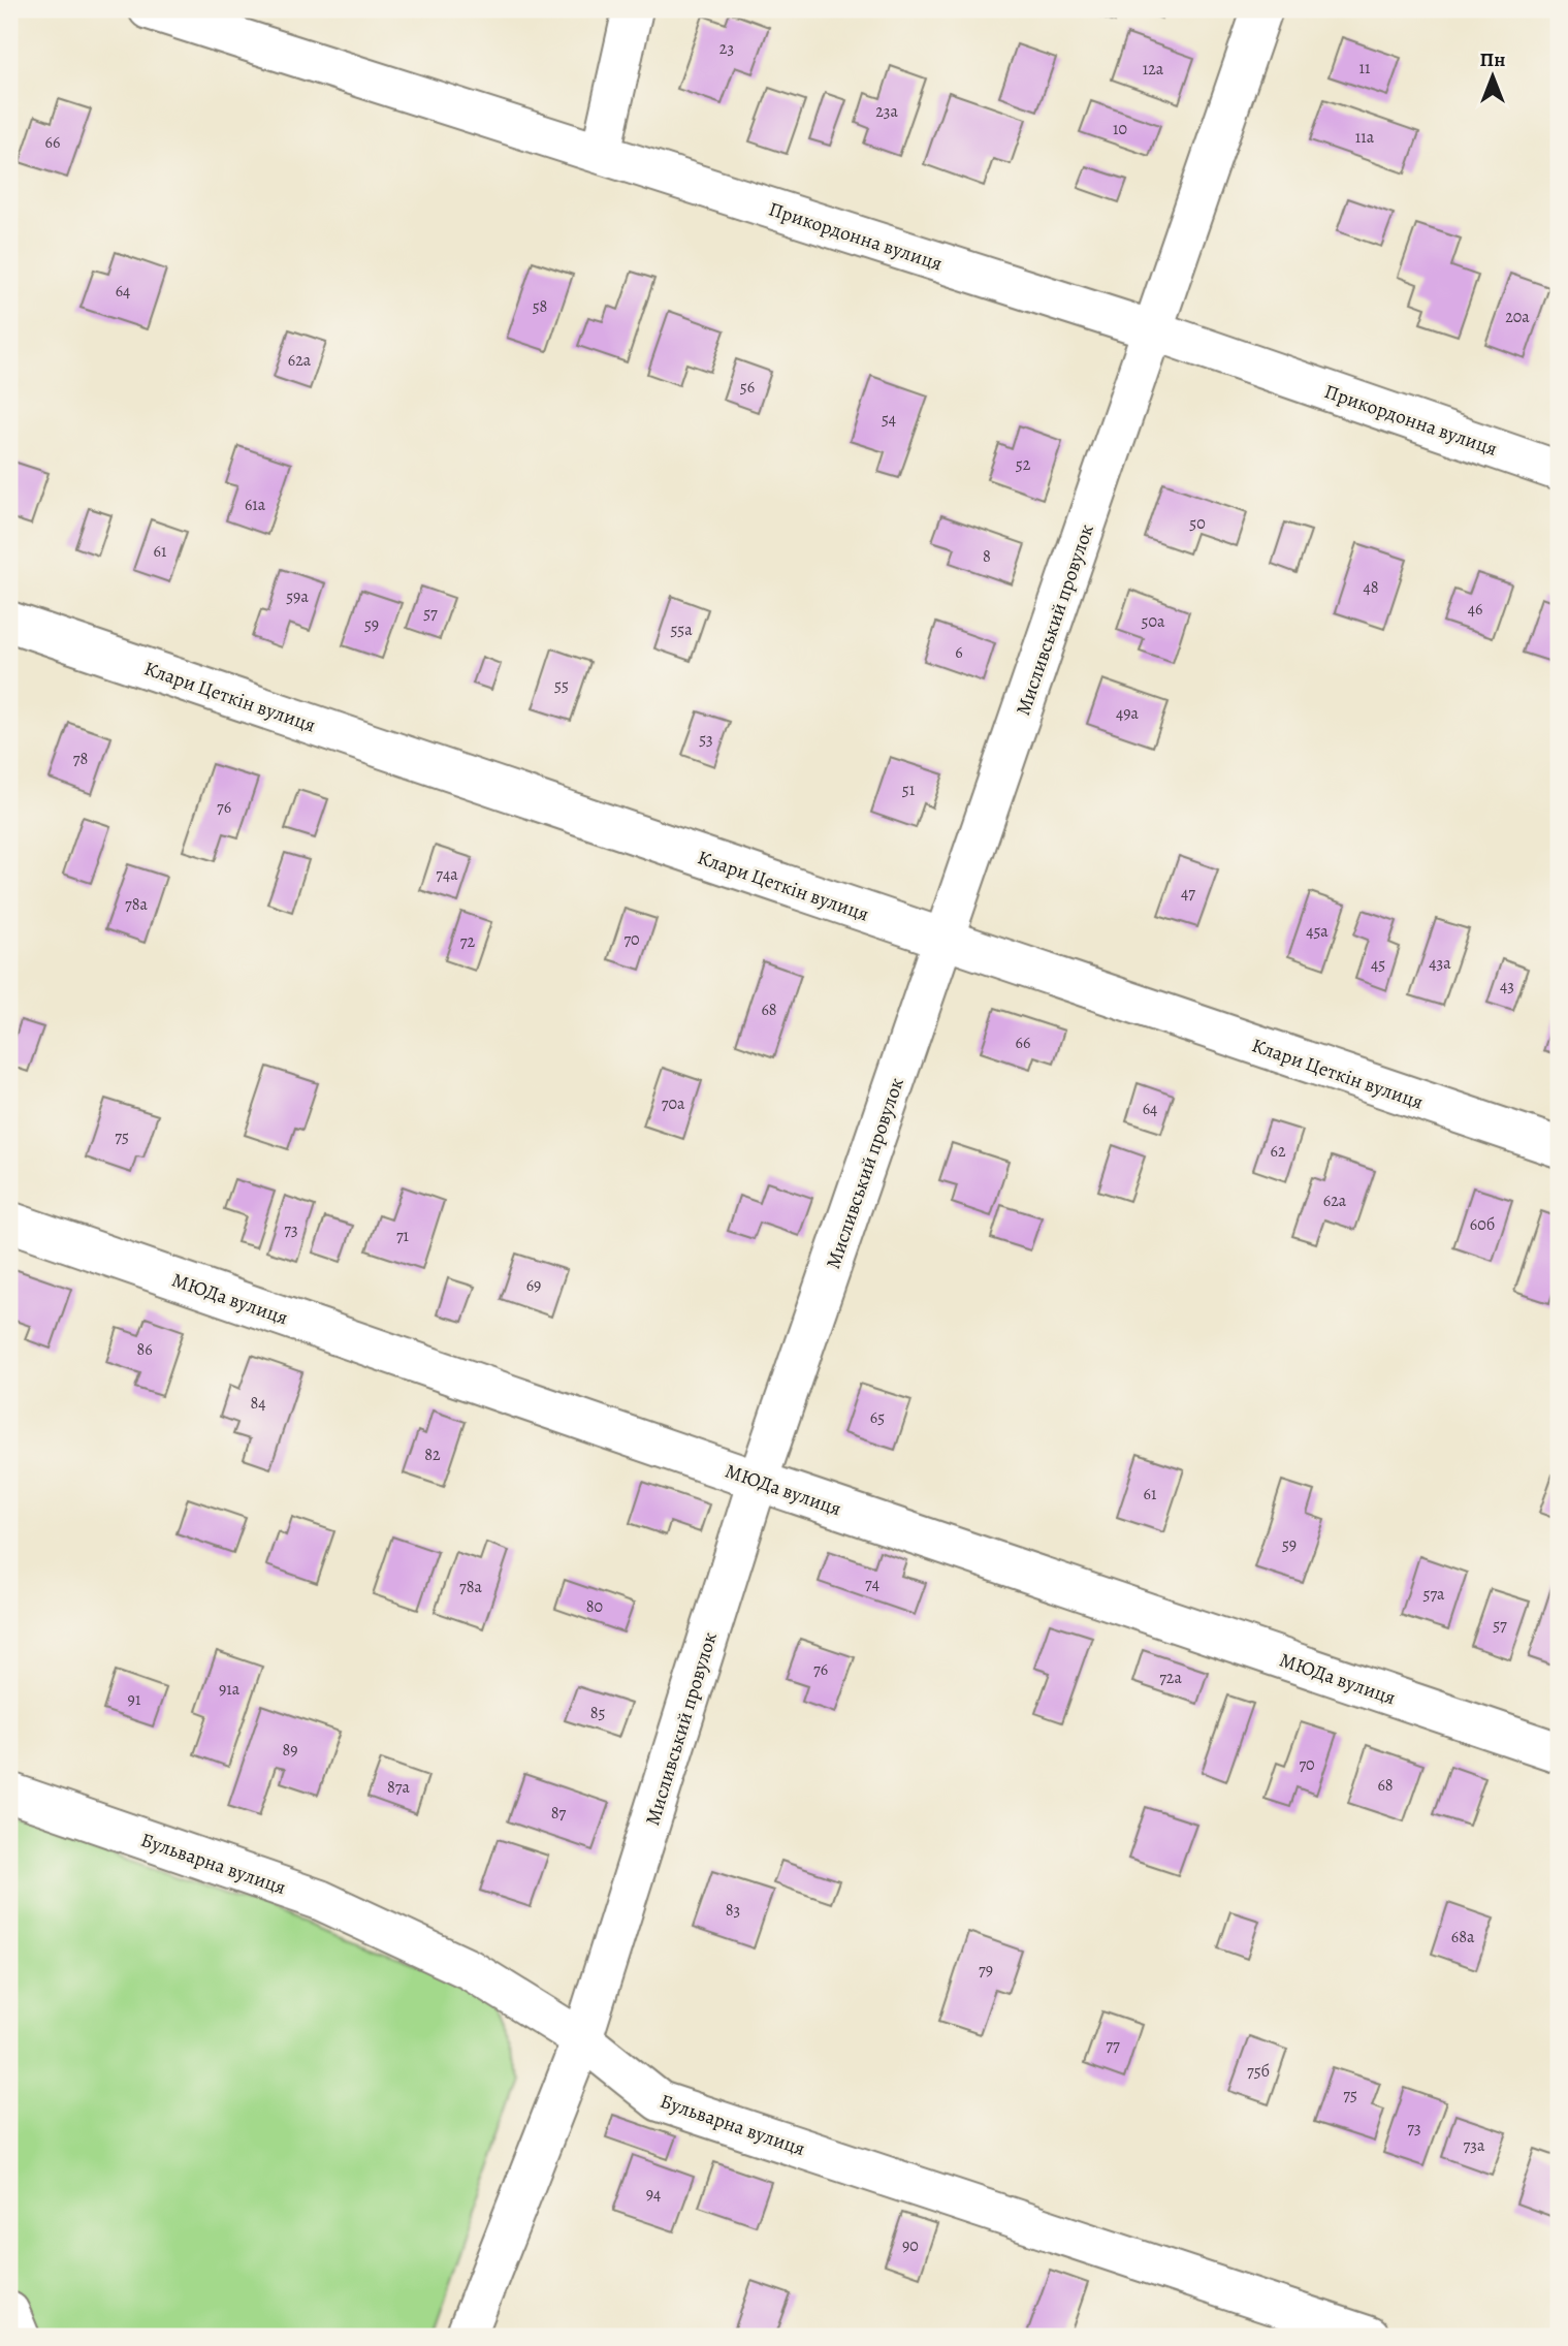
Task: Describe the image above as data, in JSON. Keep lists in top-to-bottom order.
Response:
{
  "streets": {
    "street": [
      "Прикордонна вулиця",
      "Мисливський провулок",
      "Клари Цеткін вулиця",
      "МЮДа вулиця",
      "Бульварна вулиця"
    ]
  },
  "crossings": [
    ["Прикордонна вулиця", "Мисливський провулок"],
    ["Мисливський провулок", "Клари Цеткін вулиця"],
    ["Мисливський провулок", "МЮДа вулиця"],
    ["Мисливський провулок", "Бульварна вулиця"]
  ],
  "house_numbers": [
    "23",
    "11",
    "12а",
    "23а",
    "10",
    "11а",
    "66",
    "64",
    "58",
    "20а",
    "62а",
    "56",
    "54",
    "52",
    "61а",
    "50",
    "61",
    "8",
    "48",
    "59а",
    "46",
    "57",
    "50а",
    "59",
    "55а",
    "6",
    "55",
    "49а",
    "53",
    "78",
    "51",
    "76",
    "74а",
    "47",
    "78а",
    "45а",
    "70",
    "72",
    "43а",
    "45",
    "43",
    "68",
    "66",
    "70а",
    "64",
    "75",
    "62",
    "62а",
    "60б",
    "73",
    "71",
    "69",
    "86",
    "84",
    "65",
    "82",
    "61",
    "59",
    "74",
    "78а",
    "57а",
    "80",
    "57",
    "76",
    "72а",
    "91а",
    "91",
    "85",
    "89",
    "70",
    "68",
    "87а",
    "87",
    "83",
    "68а",
    "79",
    "77",
    "75б",
    "75",
    "73",
    "73а",
    "94",
    "90"
  ],
  "north": "top"
}
